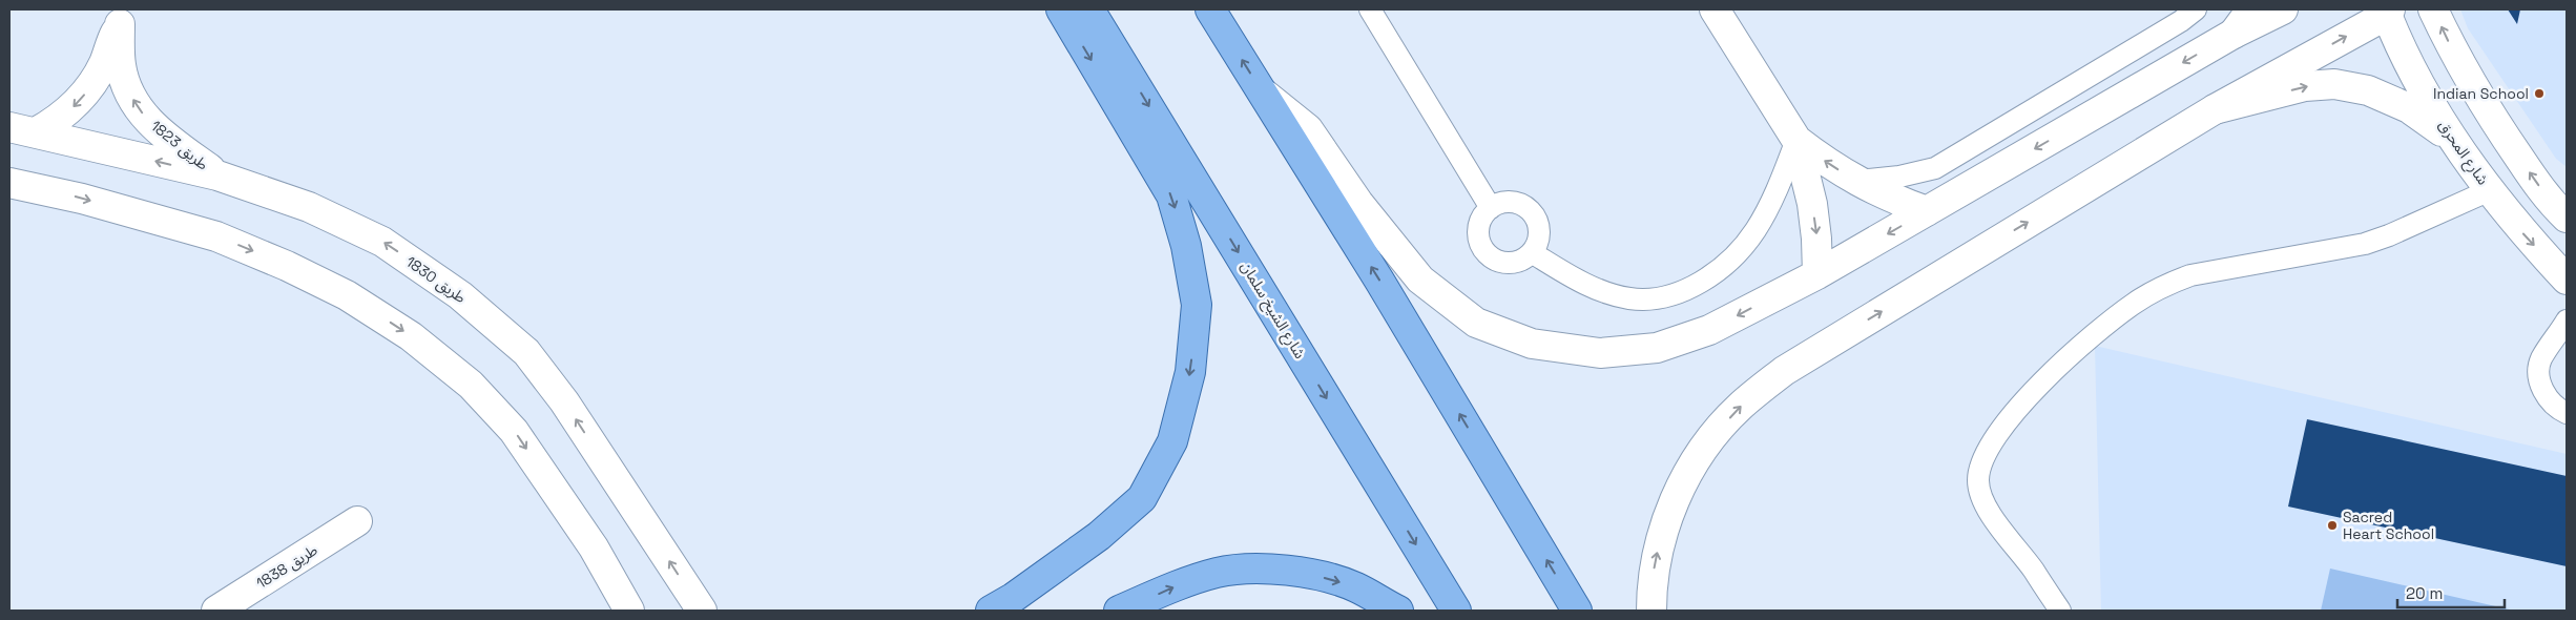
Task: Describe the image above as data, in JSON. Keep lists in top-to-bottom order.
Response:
{
  "streets": {
    "main road": ["شارع الشيخ سلمان"],
    "street": [
      "طريق 1823",
      "شارع المحرق",
      "طريق 1830",
      "طريق 1838"
    ]
  },
  "crossings": [
    ["طريق 1823", "طريق 1830"]
  ],
  "places": ["Indian School", "Sacred Heart School"],
  "scale_bar": "20 m"
}
